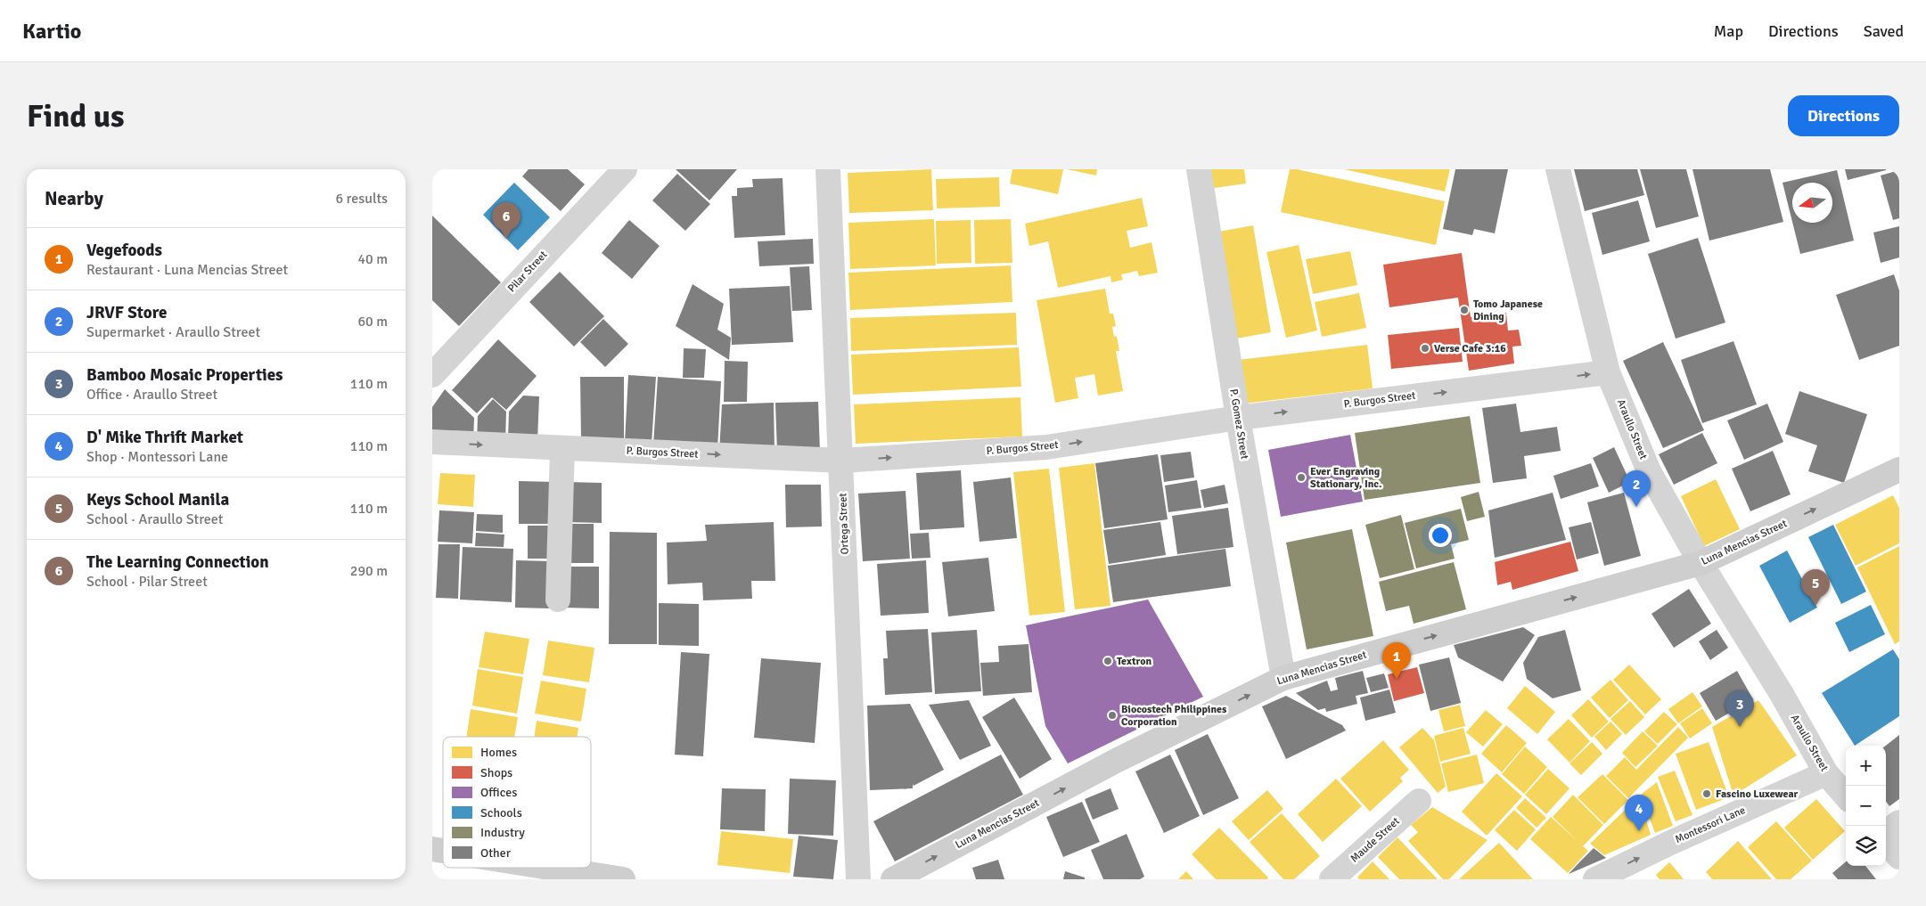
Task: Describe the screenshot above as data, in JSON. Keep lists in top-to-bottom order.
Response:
{
  "streets": {
    "main road": ["Luna Mencias Street"],
    "street": [
      "Pilar Street",
      "P. Burgos Street",
      "P. Gomez Street",
      "Araullo Street",
      "Ortega Street",
      "Montessori Lane",
      "Maude Street"
    ]
  },
  "crossings": [
    ["P. Burgos Street", "P. Gomez Street"],
    ["P. Burgos Street", "Araullo Street"],
    ["P. Burgos Street", "Ortega Street"],
    ["P. Gomez Street", "Luna Mencias Street"],
    ["Araullo Street", "Luna Mencias Street"],
    ["Araullo Street", "Montessori Lane"]
  ],
  "one_way": ["P. Burgos Street", "Luna Mencias Street", "Montessori Lane"],
  "places": [
    "Tomo Japanese Dining",
    "Verse Cafe 3:16",
    "Ever Engraving Stationary, Inc.",
    "Textron",
    "Biocostech Philippines Corporation",
    "Fascino Luxewear"
  ],
  "legend": [
    "Homes",
    "Shops",
    "Offices",
    "Schools",
    "Industry",
    "Other"
  ],
  "north": "left",
  "page": {
    "header": "Kartio",
    "nav": ["Map", "Directions", "Saved"],
    "buttons": "Directions",
    "title": "Find us",
    "heading": ["Nearby", "6 results"],
    "pins": [
      "6",
      "2",
      "5",
      "1",
      "3",
      "4"
    ],
    "list": [
      {
        "mark": "1",
        "name": "Vegefoods",
        "note": "Restaurant · Luna Mencias Street",
        "value": "40 m"
      },
      {
        "mark": "2",
        "name": "JRVF Store",
        "note": "Supermarket · Araullo Street",
        "value": "60 m"
      },
      {
        "mark": "3",
        "name": "Bamboo Mosaic Properties",
        "note": "Office · Araullo Street",
        "value": "110 m"
      },
      {
        "mark": "4",
        "name": "D' Mike Thrift Market",
        "note": "Shop · Montessori Lane",
        "value": "110 m"
      },
      {
        "mark": "5",
        "name": "Keys School Manila",
        "note": "School · Araullo Street",
        "value": "110 m"
      },
      {
        "mark": "6",
        "name": "The Learning Connection",
        "note": "School · Pilar Street",
        "value": "290 m"
      }
    ],
    "map_buttons": ["+", "−"]
  }
}
